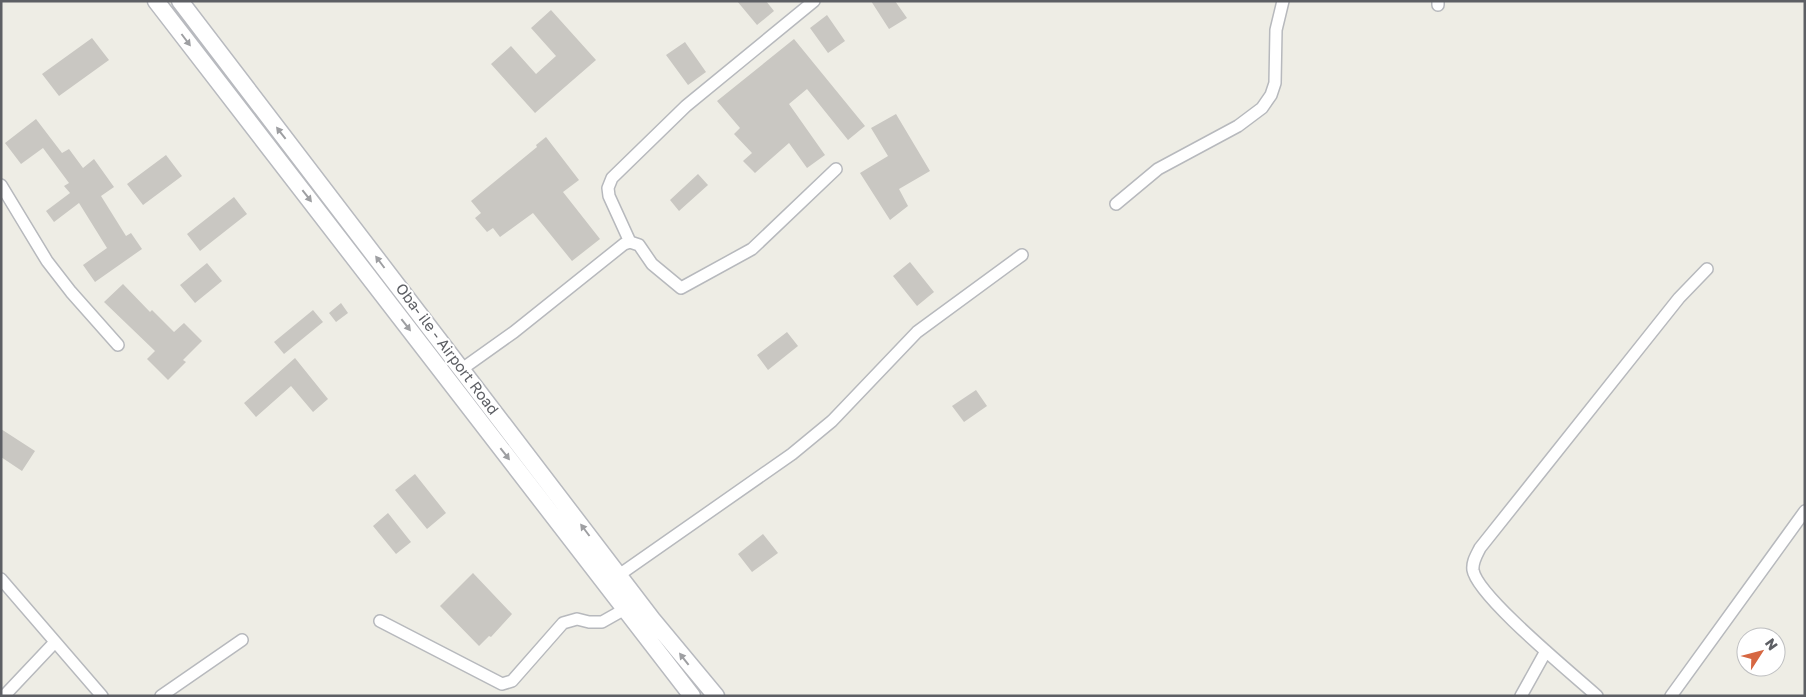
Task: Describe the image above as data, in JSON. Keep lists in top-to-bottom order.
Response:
{
  "streets": {
    "main road": ["Oba- ile - Airport Road"]
  },
  "north": "top right"
}
